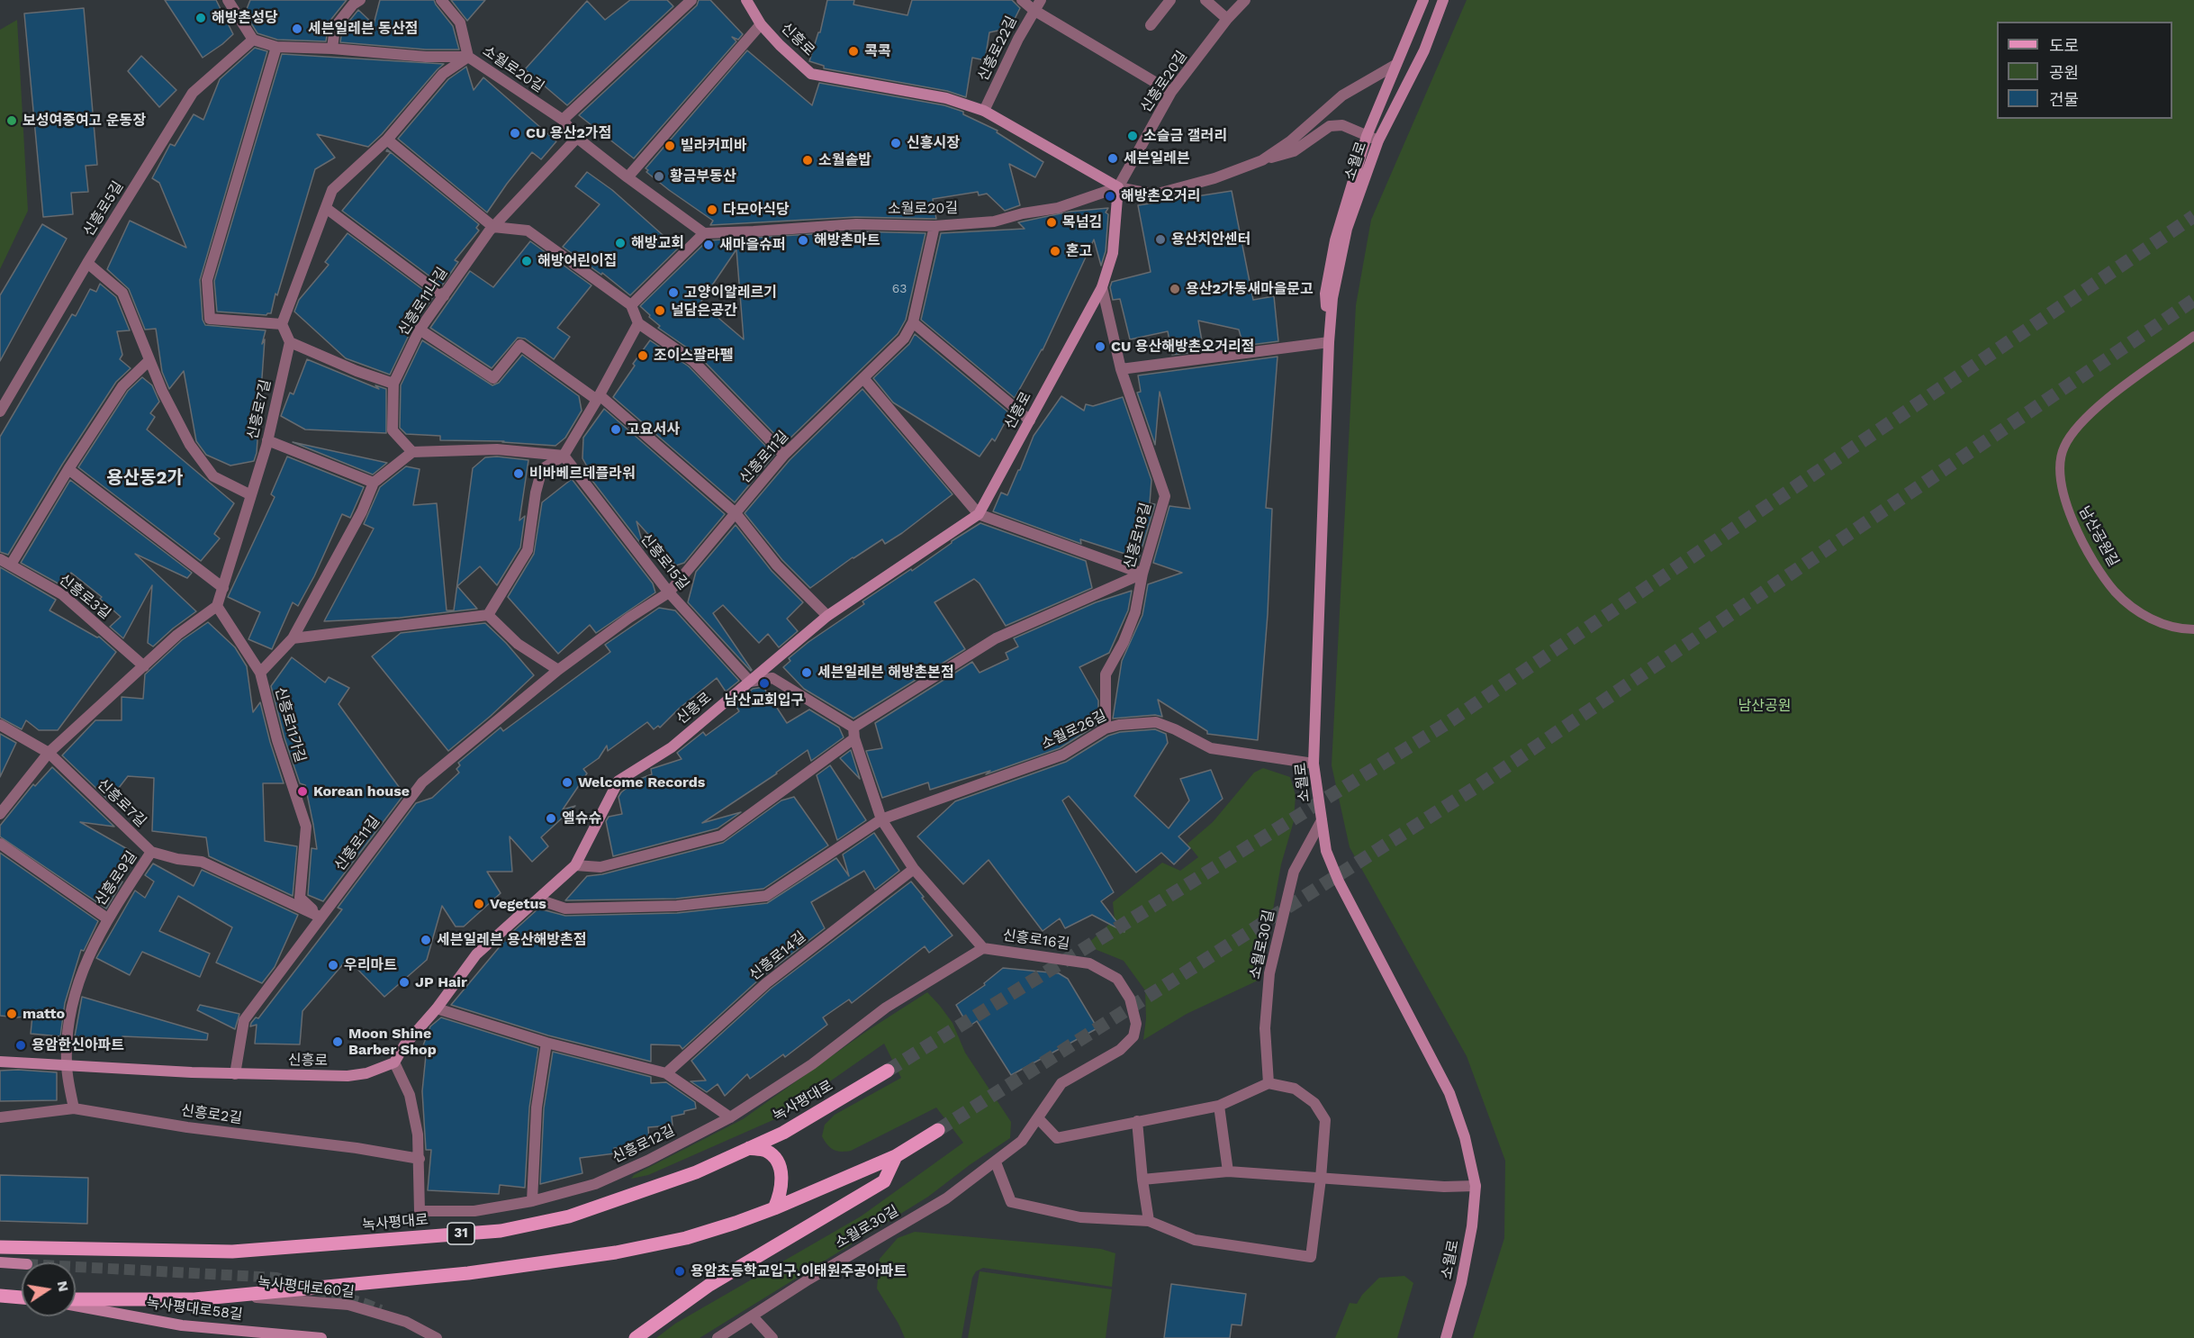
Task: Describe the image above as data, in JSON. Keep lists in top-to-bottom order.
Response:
{
  "streets": {
    "main road": [
      "신흥로",
      "소월로",
      "녹사평대로",
      "31",
      "녹사평대로58길"
    ],
    "street": [
      "신흥로22길",
      "소월로20길",
      "신흥로20길",
      "신흥로5길",
      "신흥로11나길",
      "신흥로7길",
      "신흥로11길",
      "신흥로18길",
      "신흥로15길",
      "신흥로3길",
      "신흥로11가길",
      "소월로26길",
      "신흥로9길",
      "신흥로16길",
      "소월로30길",
      "신흥로14길",
      "신흥로2길",
      "신흥로12길",
      "녹사평대로60길"
    ],
    "lane": ["남산공원길"]
  },
  "crossings": [
    ["신흥로", "신흥로22길"],
    ["신흥로", "소월로20길"],
    ["신흥로", "신흥로20길"],
    ["신흥로", "신흥로11길"],
    ["신흥로", "신흥로18길"],
    ["신흥로", "신흥로15길"],
    ["신흥로", "신흥로9길"],
    ["신흥로", "신흥로12길"],
    ["소월로20길", "신흥로20길"],
    ["소월로20길", "신흥로5길"],
    ["소월로20길", "신흥로11나길"],
    ["소월로20길", "신흥로11길"],
    ["소월로", "소월로26길"],
    ["소월로", "소월로30길"],
    ["신흥로7길", "신흥로11가길"],
    ["신흥로7길", "신흥로9길"],
    ["신흥로11길", "신흥로15길"],
    ["신흥로11길", "신흥로11가길"],
    ["신흥로11길", "신흥로9길"],
    ["신흥로18길", "소월로26길"],
    ["신흥로11가길", "신흥로9길"],
    ["소월로26길", "신흥로16길"],
    ["신흥로9길", "신흥로2길"],
    ["신흥로16길", "소월로30길"],
    ["신흥로16길", "신흥로14길"],
    ["신흥로16길", "신흥로12길"],
    ["신흥로2길", "신흥로12길"]
  ],
  "districts": ["용산동2가"],
  "parks": ["남산공원"],
  "places": [
    "해방촌성당",
    "세븐일레븐 동산점",
    "콕콕",
    "보성여중여고 운동장",
    "CU 용산2가점",
    "소슬금 갤러리",
    "신흥시장",
    "빌라커피바",
    "세븐일레븐",
    "소월솥밥",
    "황금부동산",
    "해방촌오거리",
    "다모아식당",
    "목넘김",
    "용산치안센터",
    "해방촌마트",
    "해방교회",
    "새마을슈퍼",
    "혼고",
    "해방어린이집",
    "용산2가동새마을문고",
    "고양이알레르기",
    "널담은공간",
    "CU 용산해방촌오거리점",
    "조이스팔라펠",
    "고요서사",
    "비바베르데플라워",
    "세븐일레븐 해방촌본점",
    "남산교회입구",
    "Welcome Records",
    "Korean house",
    "엘슈슈",
    "Vegetus",
    "세븐일레븐 용산해방촌점",
    "우리마트",
    "JP Hair",
    "matto",
    "Moon Shine Barber Shop",
    "용암한신아파트",
    "용암초등학교입구.이태원주공아파트"
  ],
  "house_numbers": ["63"],
  "legend": ["도로", "공원", "건물"],
  "north": "right"
}
